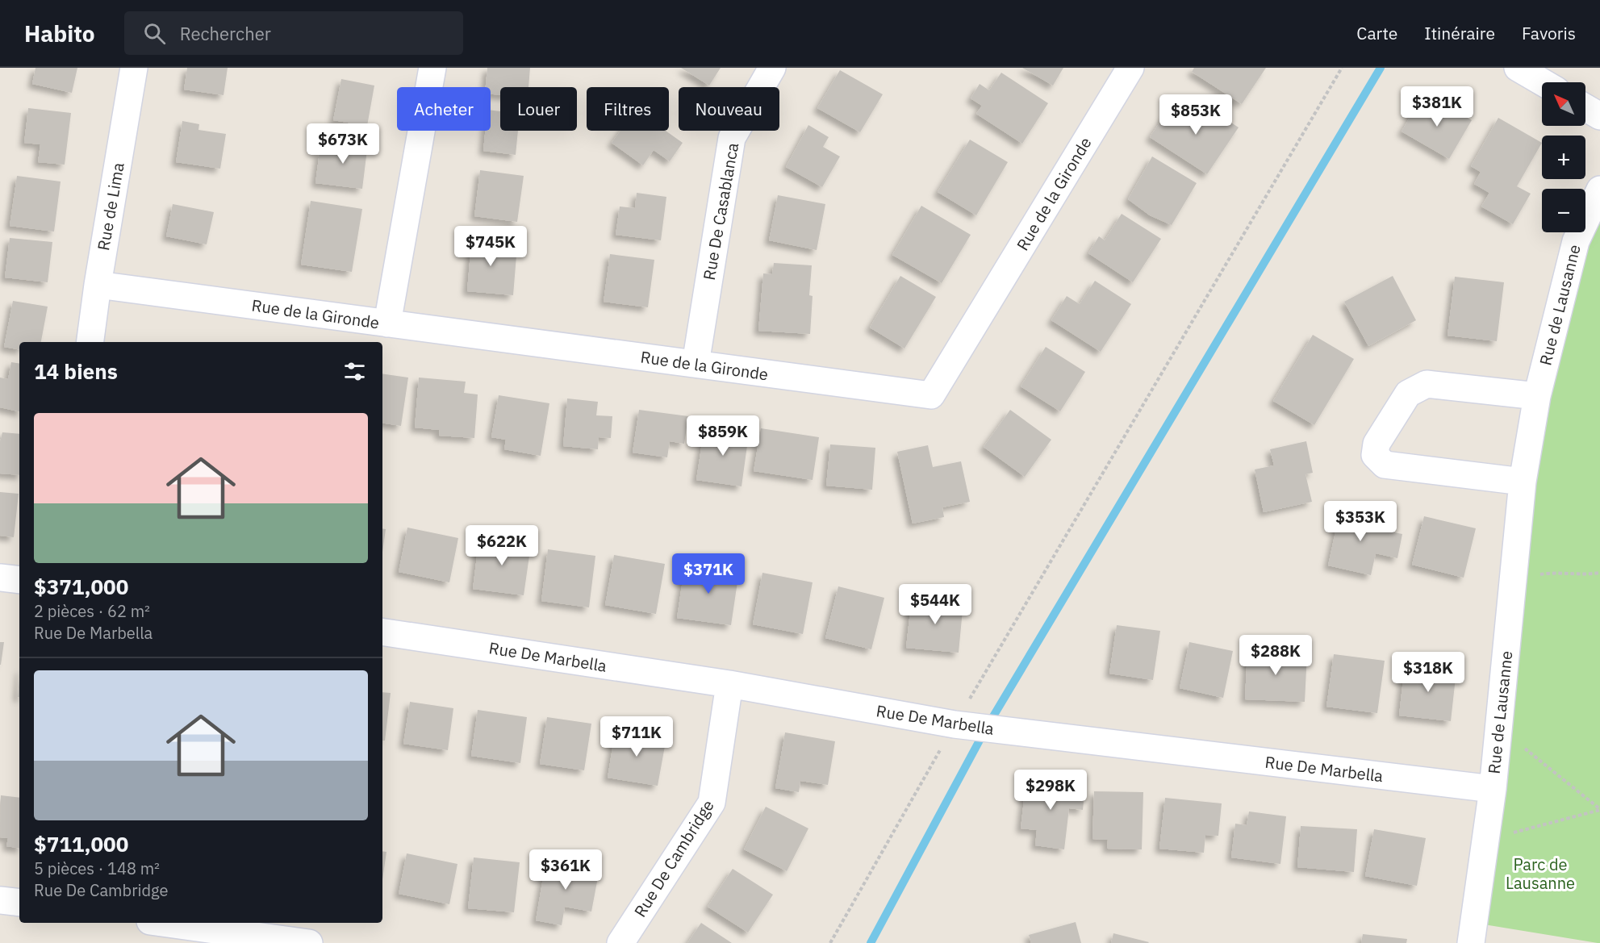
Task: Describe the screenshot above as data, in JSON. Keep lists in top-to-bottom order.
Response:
{
  "streets": {
    "street": [
      "Rue de la Gironde",
      "Rue de Lima",
      "Rue De Casablanca",
      "Rue de Lausanne",
      "Rue De Marbella",
      "Rue De Cambridge"
    ]
  },
  "crossings": [
    ["Rue de la Gironde", "Rue de Lima"],
    ["Rue de la Gironde", "Rue De Casablanca"],
    ["Rue de Lausanne", "Rue De Marbella"],
    ["Rue De Marbella", "Rue De Cambridge"]
  ],
  "parks": ["Parc de Lausanne"],
  "north": "top left",
  "page": {
    "header": "Habito",
    "search": "Rechercher",
    "nav": ["Carte", "Itinéraire", "Favoris"],
    "map_buttons": ["+", "−"],
    "price": [
      "$381K",
      "$853K",
      "$673K",
      "$745K",
      "$859K",
      "$353K",
      "$622K",
      "$371K",
      "$544K",
      "$288K",
      "$318K",
      "$711K",
      "$298K",
      "$361K"
    ],
    "chip": [
      "Acheter",
      "Louer",
      "Filtres",
      "Nouveau"
    ],
    "heading": "14 biens",
    "list": [
      {
        "name": "$371,000",
        "note": "2 pièces · 62 m² · Rue De Marbella"
      },
      {
        "name": "$711,000",
        "note": "5 pièces · 148 m² · Rue De Cambridge"
      }
    ]
  }
}
